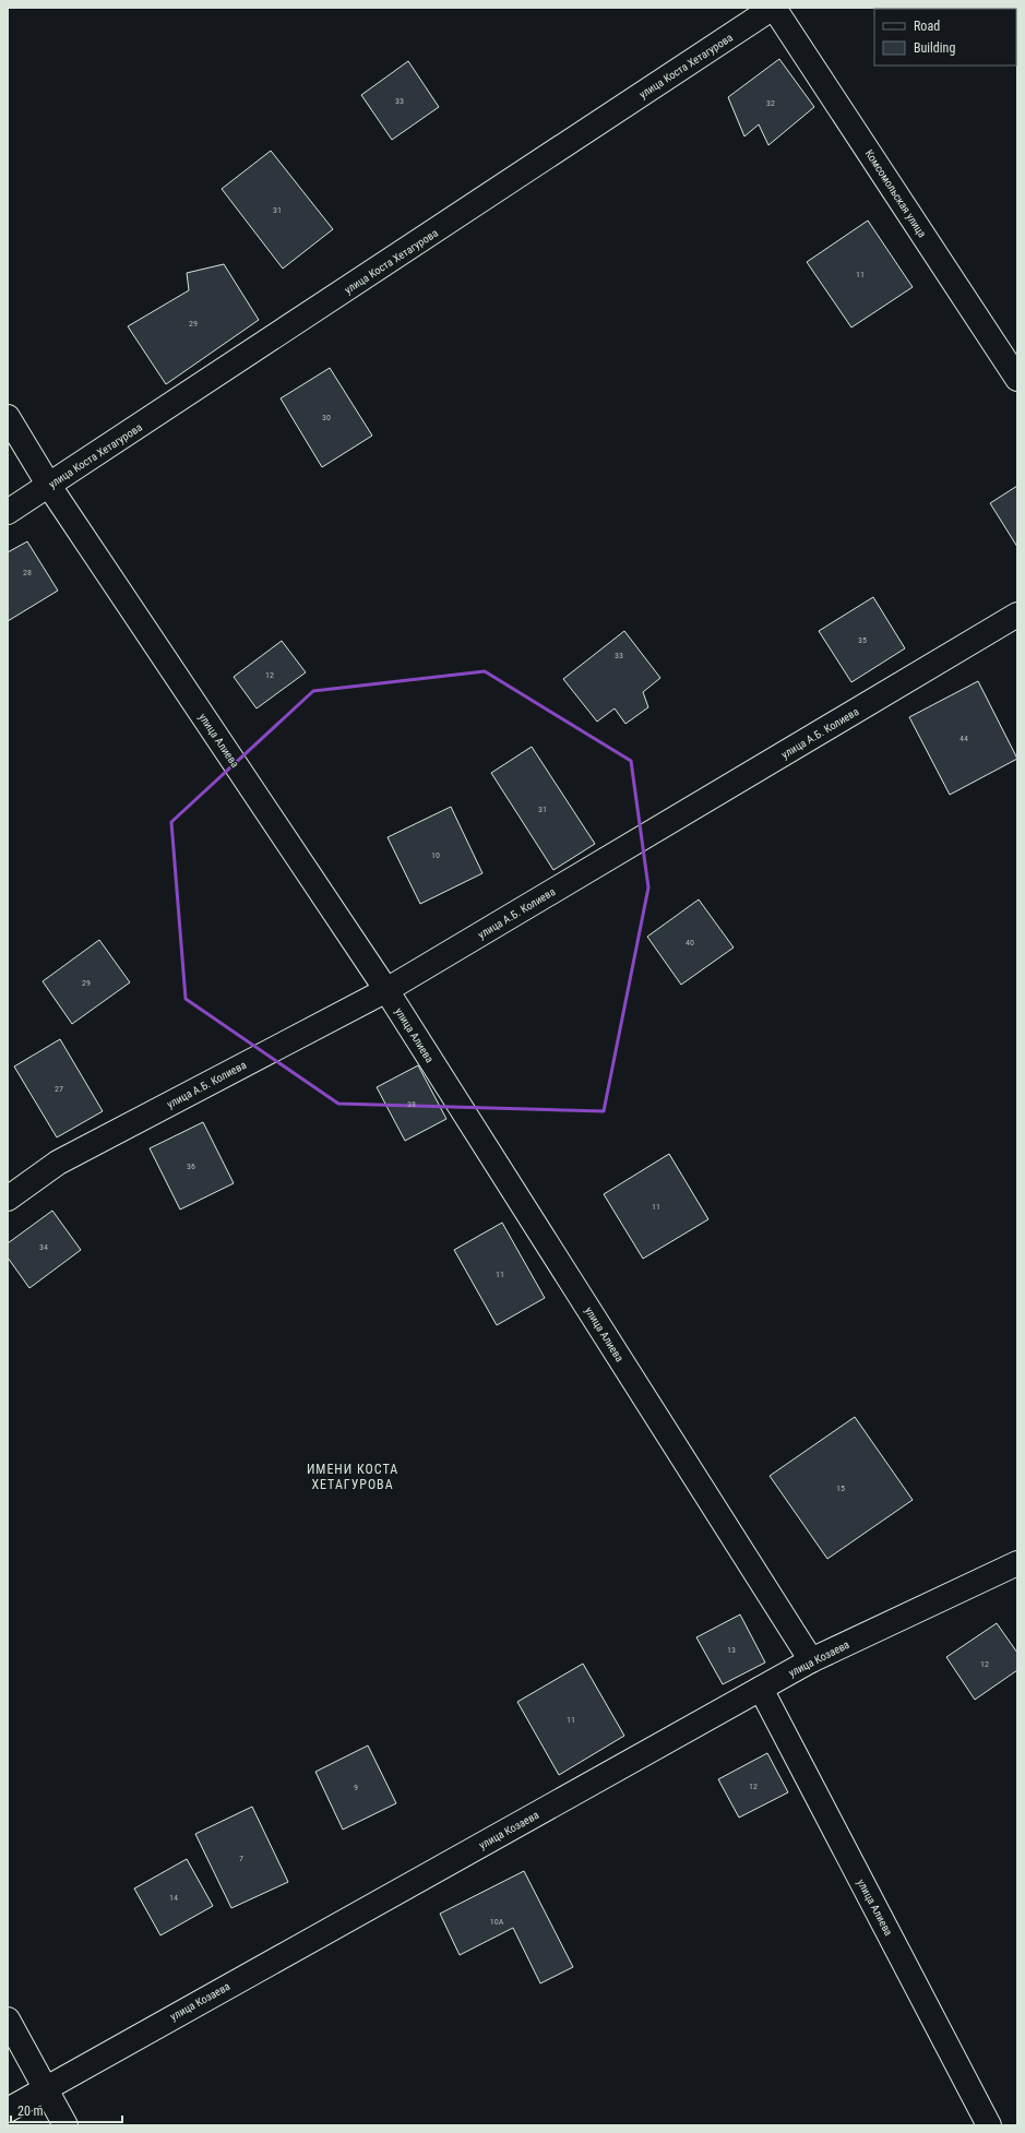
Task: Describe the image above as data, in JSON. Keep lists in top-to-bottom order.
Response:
{
  "streets": {
    "street": [
      "улица Коста Хетагурова",
      "Комсомольская улица",
      "улица А.Б. Колиева",
      "улица Алиева",
      "улица Козаева"
    ]
  },
  "crossings": [
    ["улица Коста Хетагурова", "Комсомольская улица"],
    ["улица Коста Хетагурова", "улица Алиева"],
    ["улица А.Б. Колиева", "улица Алиева"],
    ["улица Алиева", "улица Козаева"]
  ],
  "districts": ["ИМЕНИ КОСТА ХЕТАГУРОВА"],
  "house_numbers": [
    "33",
    "32",
    "31",
    "11",
    "29",
    "30",
    "28",
    "35",
    "33",
    "12",
    "44",
    "31",
    "10",
    "40",
    "29",
    "27",
    "38",
    "36",
    "11",
    "34",
    "11",
    "15",
    "13",
    "12",
    "11",
    "12",
    "9",
    "7",
    "14",
    "10А"
  ],
  "legend": ["Road", "Building"],
  "scale_bar": "20 m"
}
